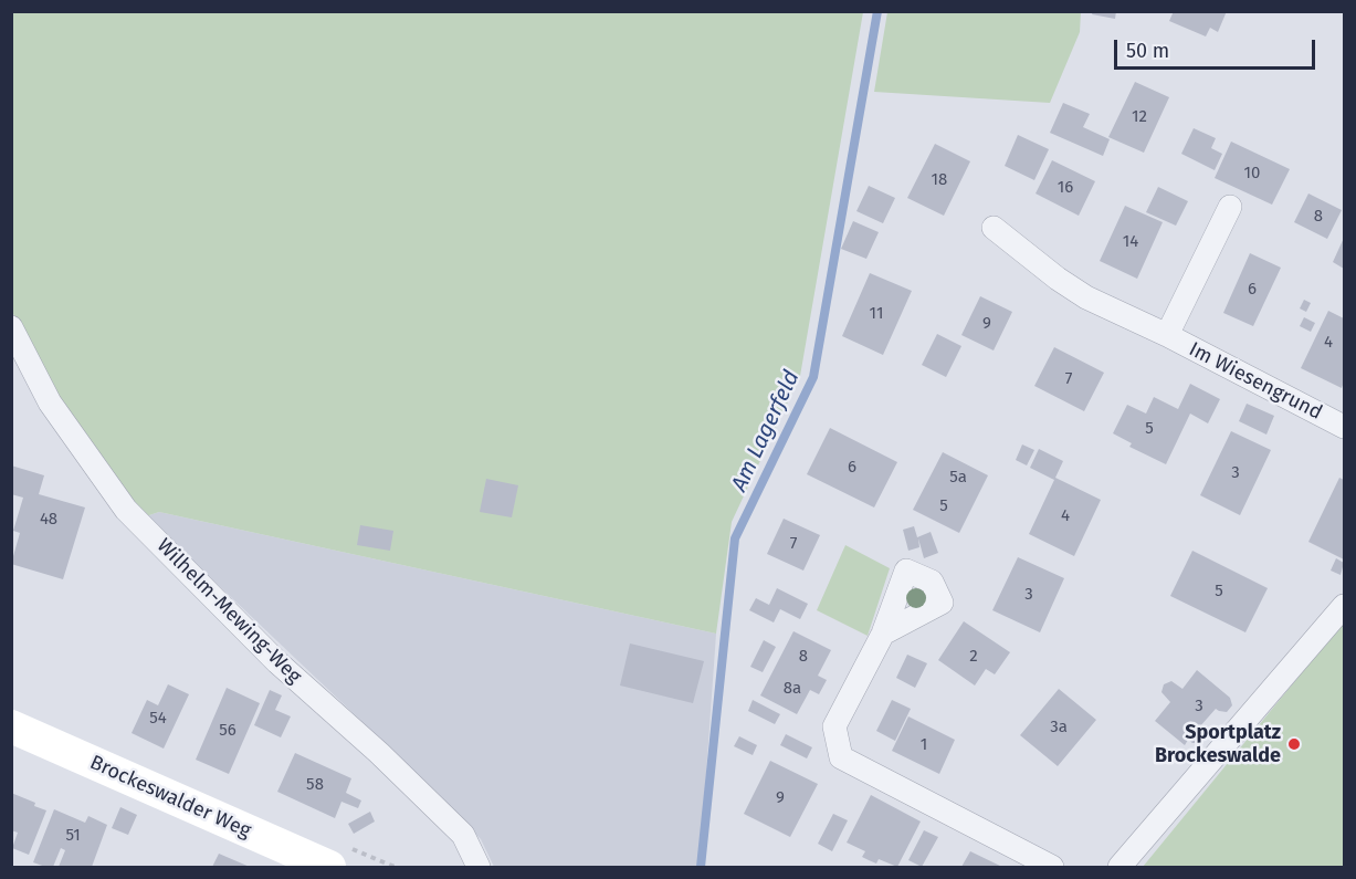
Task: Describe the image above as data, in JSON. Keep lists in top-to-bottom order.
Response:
{
  "streets": {
    "street": ["Im Wiesengrund", "Wilhelm-Mewing-Weg", "Brockeswalder Weg"]
  },
  "water": ["Am Lagerfeld"],
  "places": ["Sportplatz Brockeswalde"],
  "house_numbers": [
    "12",
    "10",
    "18",
    "16",
    "8",
    "14",
    "6",
    "11",
    "9",
    "4",
    "7",
    "5",
    "6",
    "3",
    "5a",
    "5",
    "4",
    "48",
    "7",
    "5",
    "3",
    "8",
    "2",
    "8a",
    "3",
    "54",
    "3a",
    "56",
    "1",
    "58",
    "9",
    "51"
  ],
  "scale_bar": "50 m"
}
